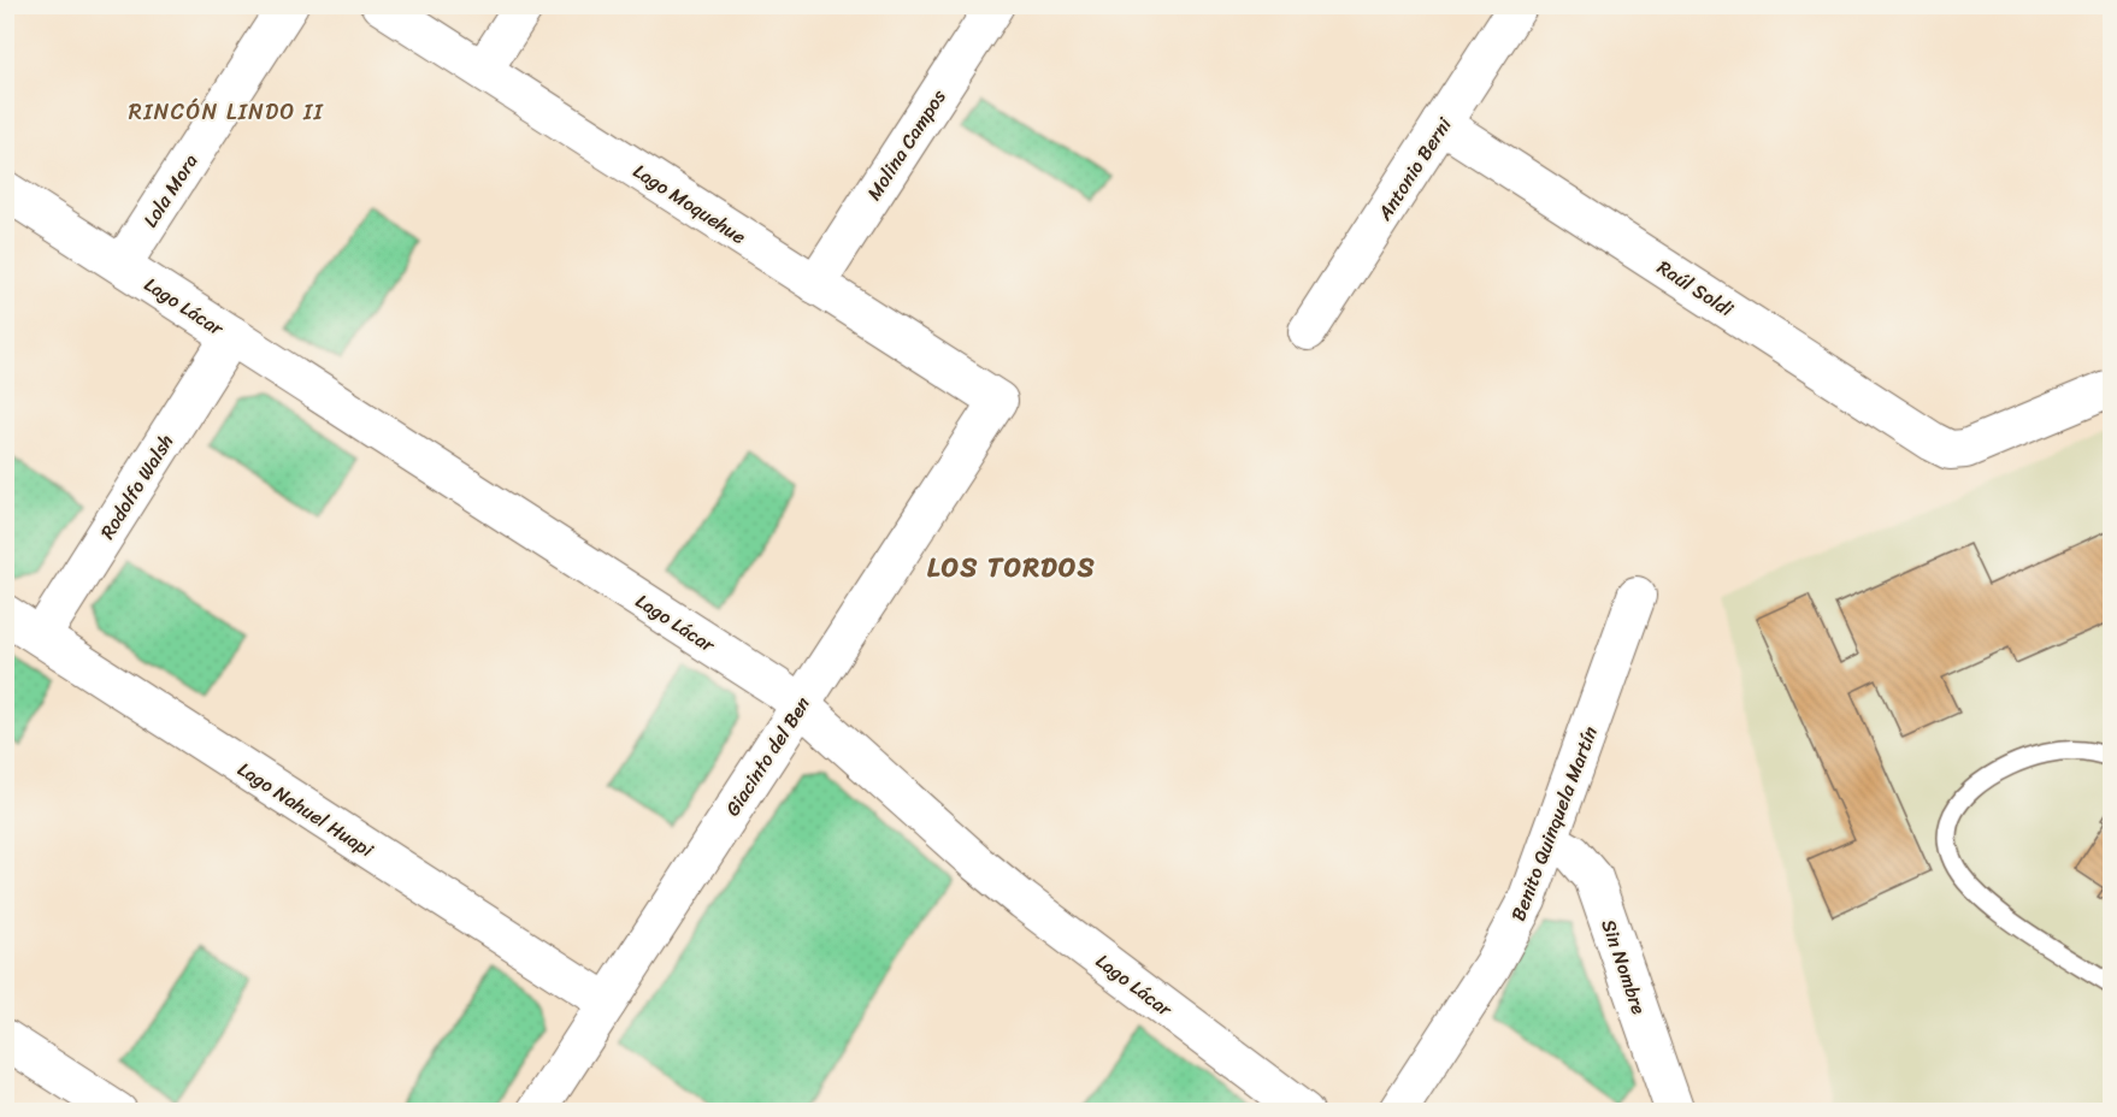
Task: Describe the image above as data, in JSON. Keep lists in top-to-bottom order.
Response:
{
  "streets": {
    "street": [
      "Molina Campos",
      "Antonio Berni",
      "Lola Mora",
      "Lago Moquehue",
      "Raúl Soldi",
      "Lago Lácar",
      "Rodolfo Walsh",
      "Giacinto del Ben",
      "Lago Nahuel Huapi",
      "Benito Quinquela Martín",
      "Sin Nombre"
    ]
  },
  "crossings": [
    ["Molina Campos", "Lago Moquehue"],
    ["Antonio Berni", "Raúl Soldi"],
    ["Lola Mora", "Lago Lácar"],
    ["Lago Moquehue", "Giacinto del Ben"],
    ["Lago Lácar", "Rodolfo Walsh"],
    ["Lago Lácar", "Giacinto del Ben"],
    ["Rodolfo Walsh", "Lago Nahuel Huapi"],
    ["Giacinto del Ben", "Lago Nahuel Huapi"],
    ["Benito Quinquela Martín", "Sin Nombre"]
  ],
  "districts": ["RINCÓN LINDO II", "LOS TORDOS"]
}
